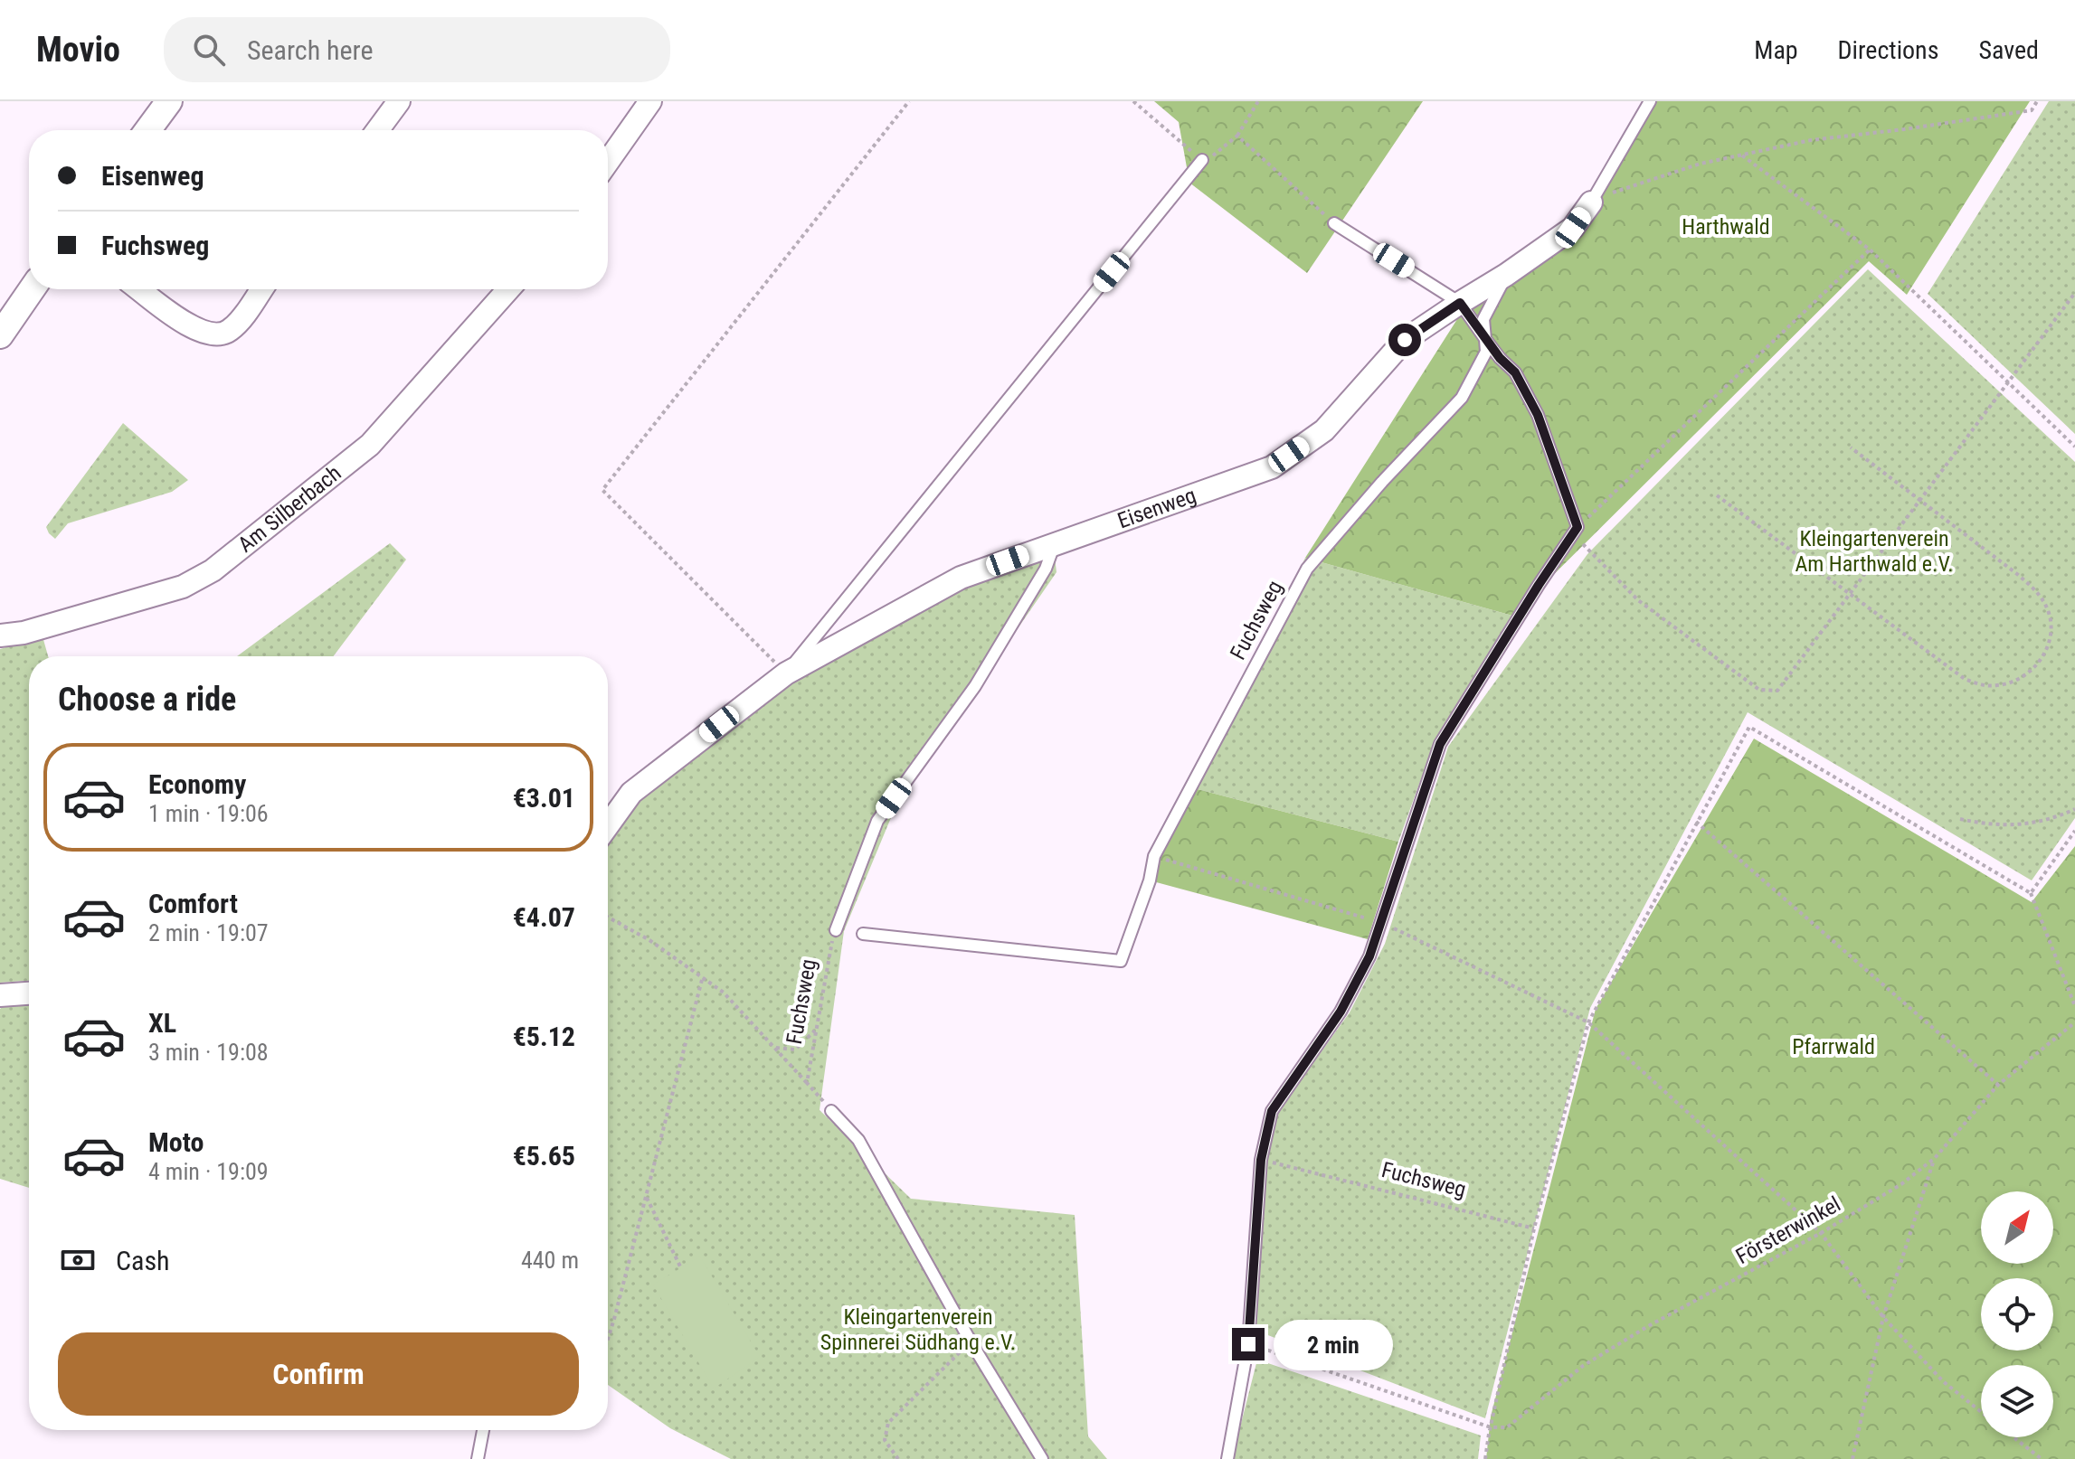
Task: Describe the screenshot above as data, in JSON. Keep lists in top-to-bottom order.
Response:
{
  "streets": {
    "street": ["Eisenweg", "Am Silberbach"],
    "lane": ["Fuchsweg"],
    "path": ["Försterwinkel"]
  },
  "parks": [
    "Harthwald",
    "Kleingartenverein Am Harthwald e.V.",
    "Pfarrwald",
    "Kleingartenverein Spinnerei Südhang e.V."
  ],
  "north": "top right",
  "page": {
    "header": "Movio",
    "search": "Search here",
    "nav": ["Map", "Directions", "Saved"],
    "banner": ["Eisenweg", "Fuchsweg"],
    "heading": "Choose a ride",
    "list": [
      {
        "name": "Economy",
        "note": "1 min · 19:06",
        "value": "€3.01"
      },
      {
        "name": "Comfort",
        "note": "2 min · 19:07",
        "value": "€4.07"
      },
      {
        "name": "XL",
        "note": "3 min · 19:08",
        "value": "€5.12"
      },
      {
        "name": "Moto",
        "note": "4 min · 19:09",
        "value": "€5.65"
      }
    ],
    "pay": ["Cash", "440 m"],
    "buttons": "Confirm",
    "bubble": "2 min"
  }
}
